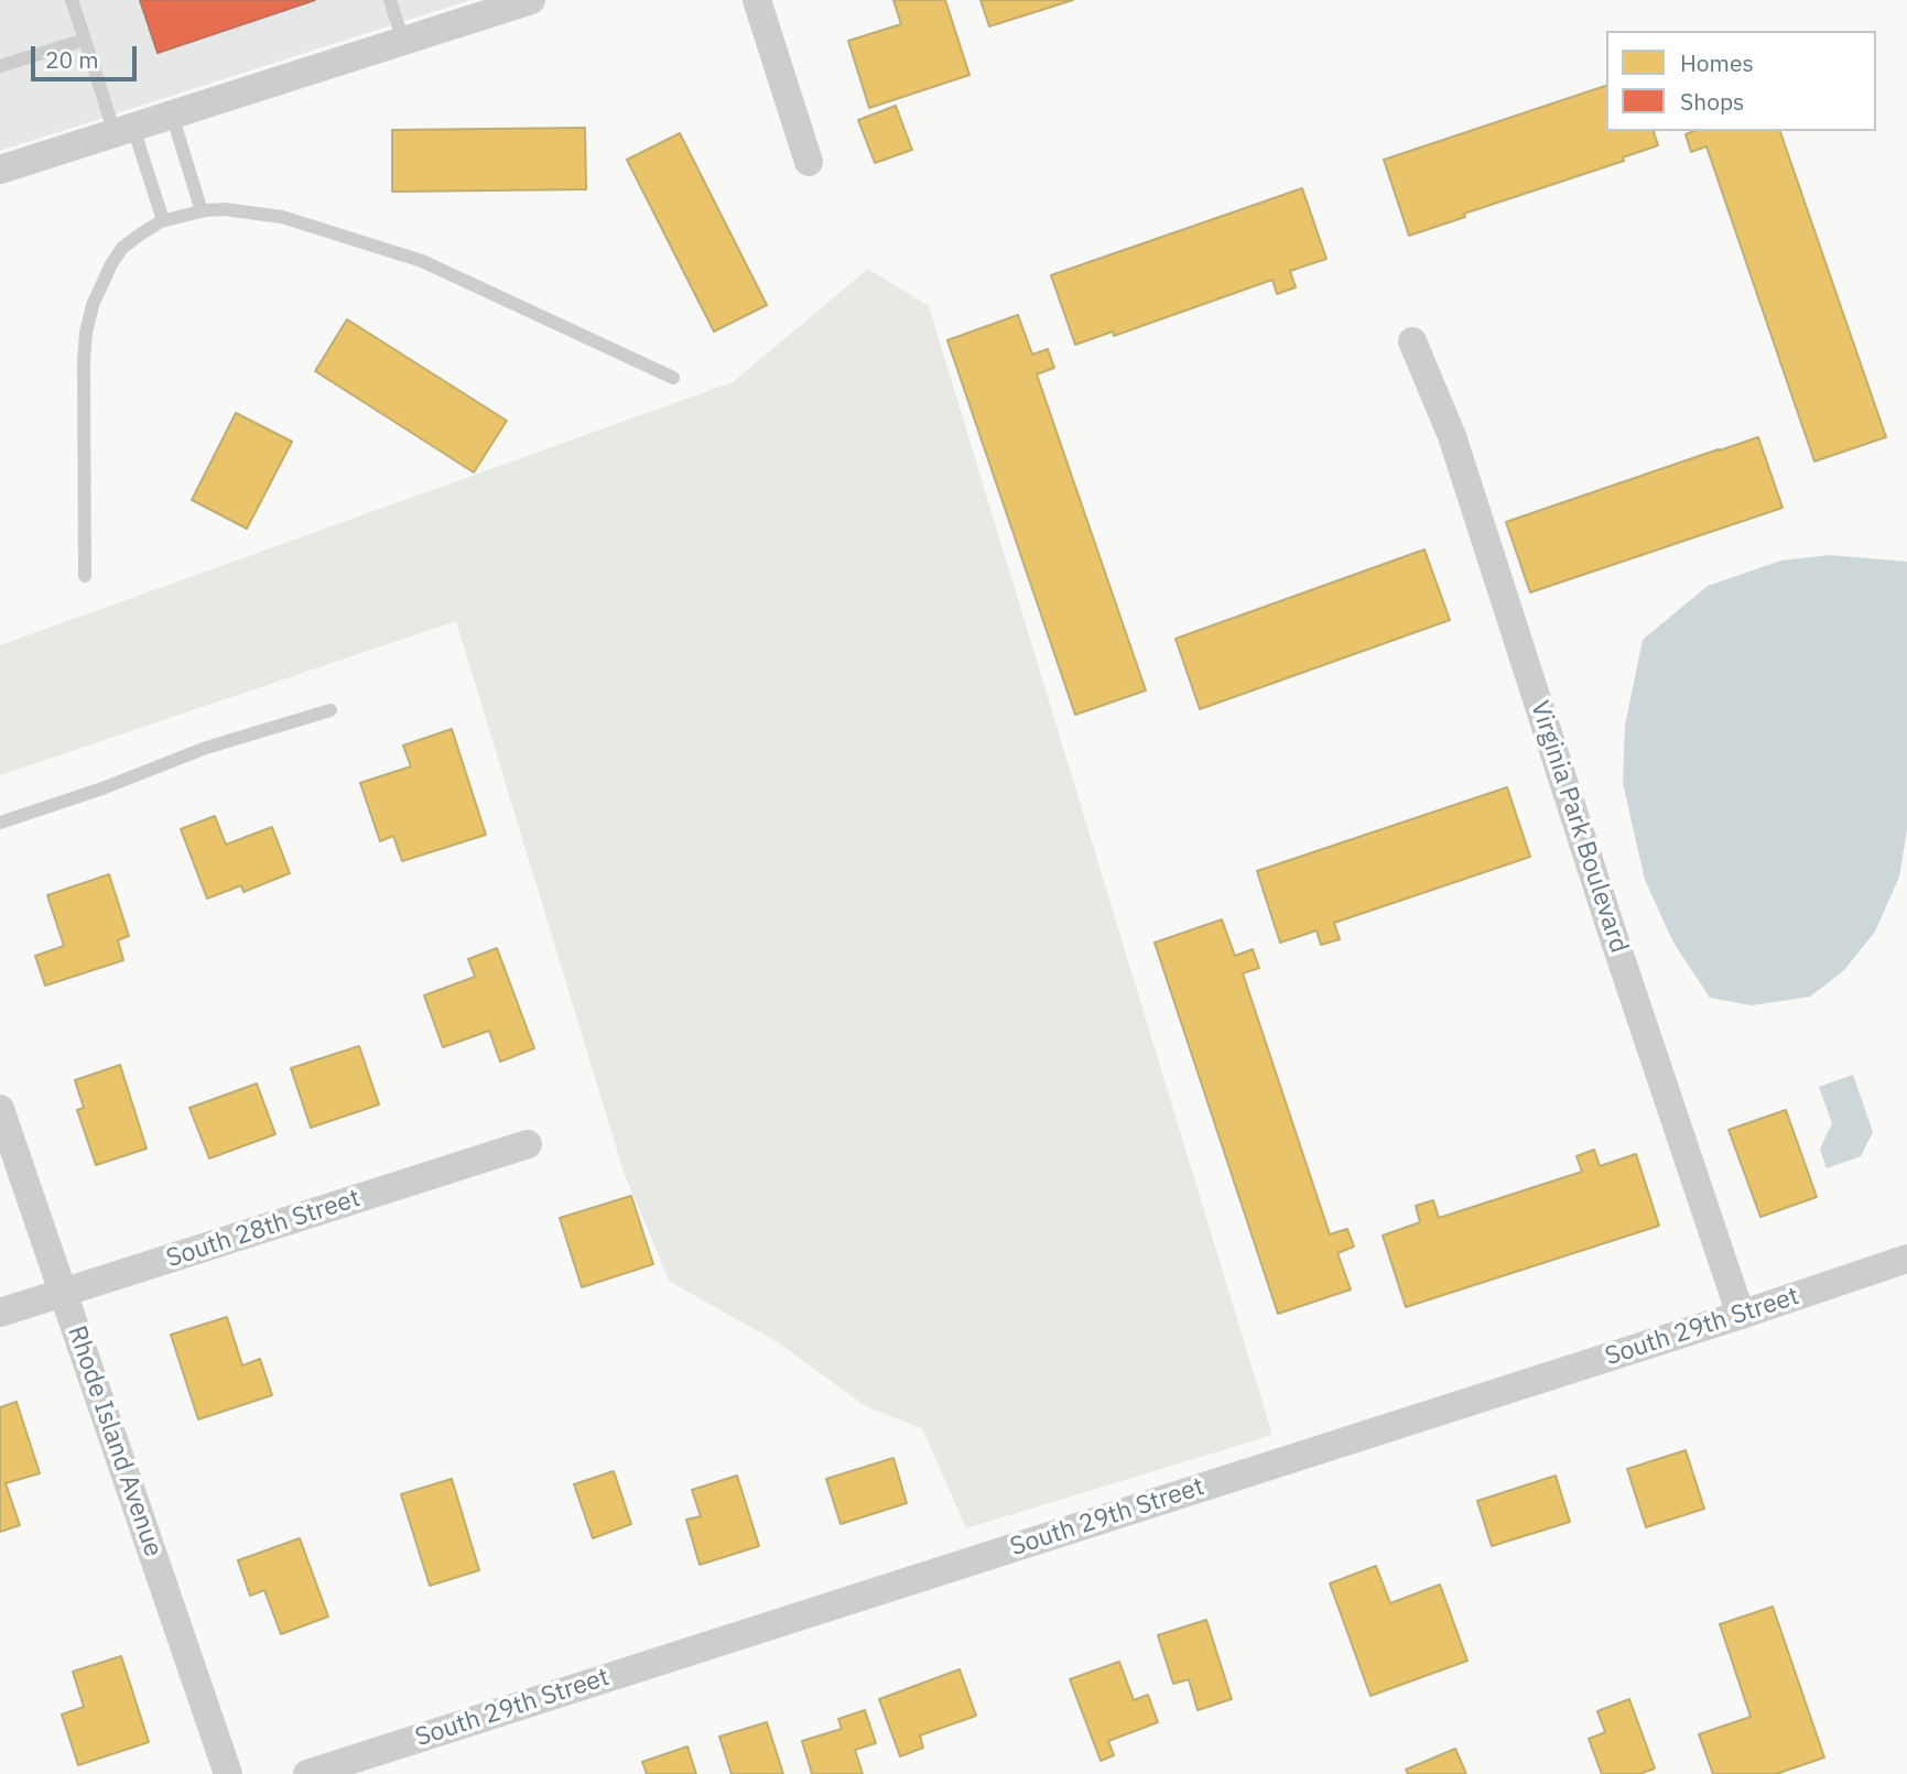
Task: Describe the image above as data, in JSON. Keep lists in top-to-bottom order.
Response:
{
  "streets": {
    "street": [
      "Virginia Park Boulevard",
      "South 28th Street",
      "South 29th Street",
      "Rhode Island Avenue"
    ]
  },
  "crossings": [
    ["Virginia Park Boulevard", "South 29th Street"],
    ["South 28th Street", "Rhode Island Avenue"]
  ],
  "legend": ["Homes", "Shops"],
  "scale_bar": "20 m"
}
